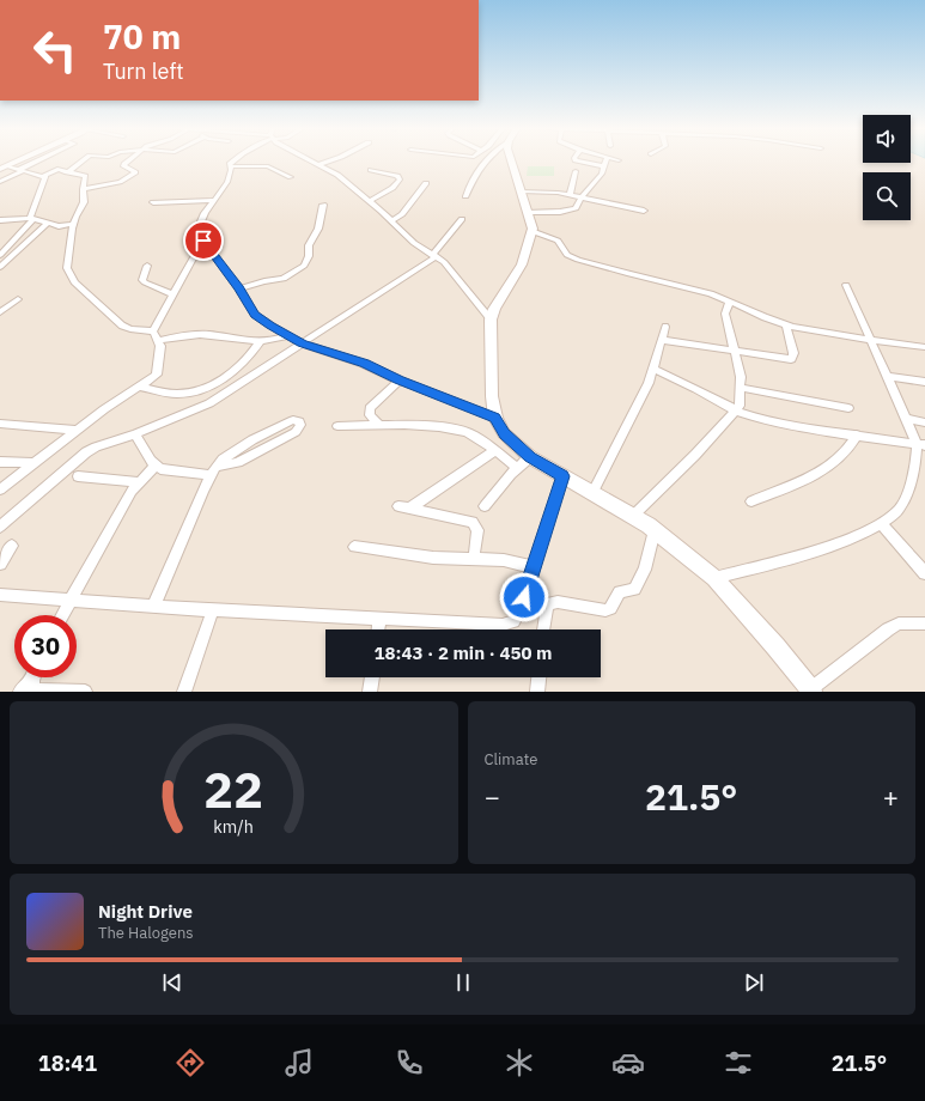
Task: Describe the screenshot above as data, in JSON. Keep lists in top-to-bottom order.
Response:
{
  "page": {
    "turn": ["70 m", "Turn left"],
    "limit": "30",
    "trip": "18:43 · 2 min · 450 m",
    "tile": "Climate",
    "heat": ["−", "21.5°", "+"],
    "song": ["Night Drive", "The Halogens"],
    "tabs": ["18:41", "21.5°"],
    "gauge": ["22", "km/h"]
  }
}
